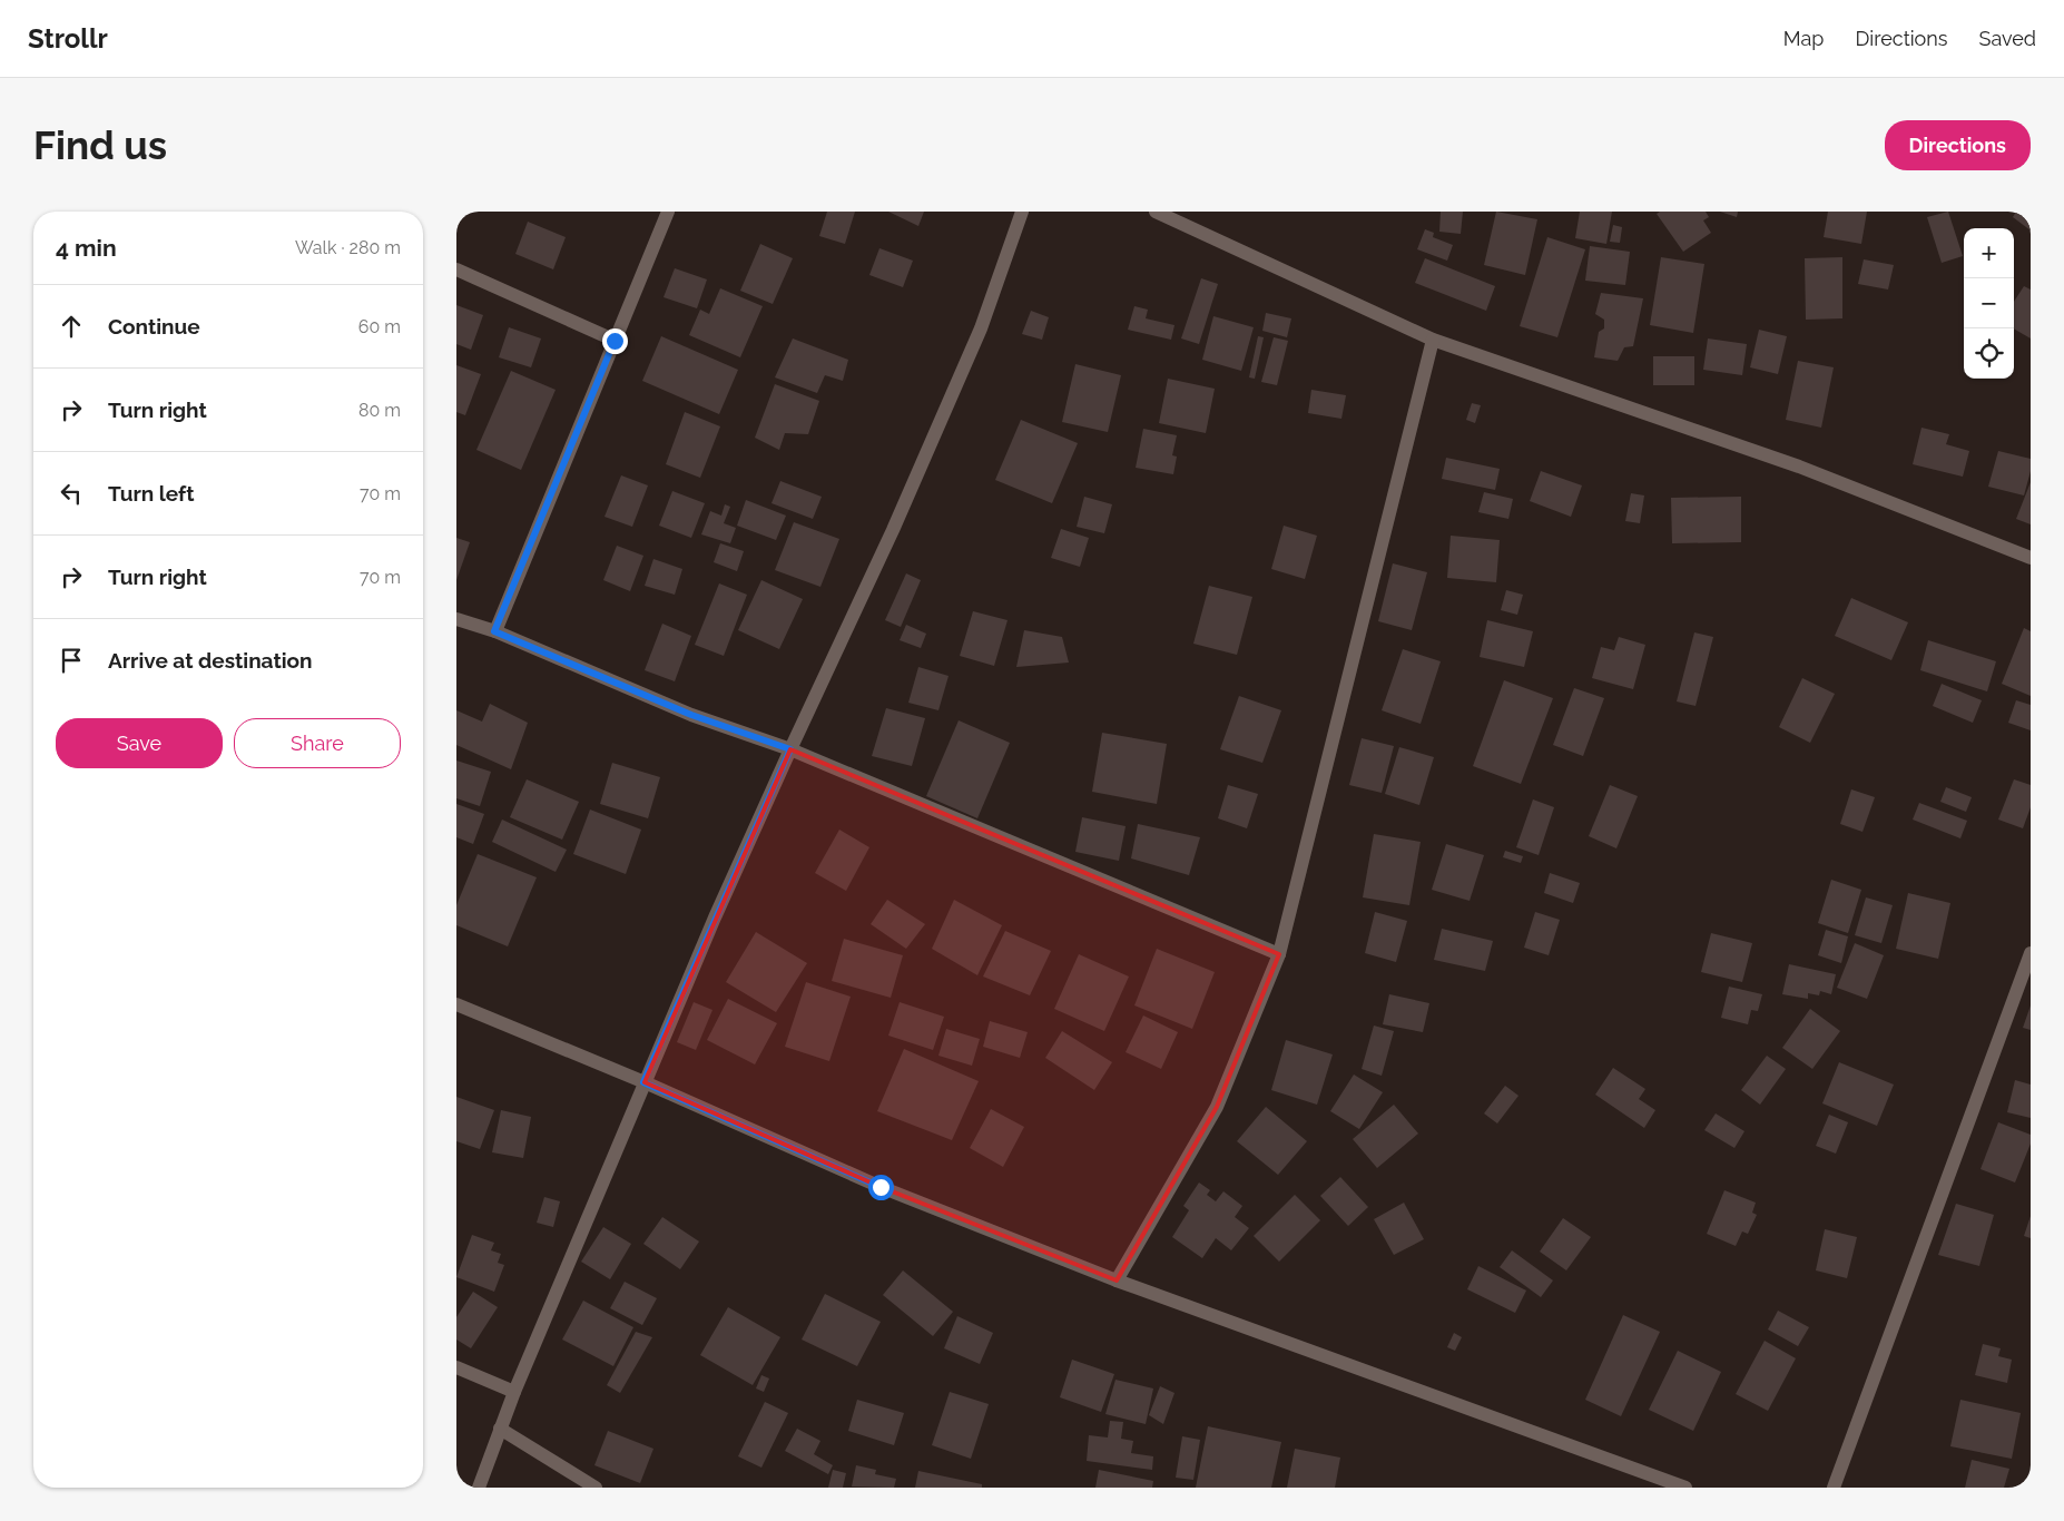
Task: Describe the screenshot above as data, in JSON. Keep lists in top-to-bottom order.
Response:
{
  "page": {
    "header": "Strollr",
    "nav": ["Map", "Directions", "Saved"],
    "buttons": [
      "Directions",
      ["Save", "Share"]
    ],
    "title": "Find us",
    "heading": ["4 min", "Walk · 280 m"],
    "map_buttons": ["+", "−"],
    "list": [
      ["Continue", "60 m"],
      ["Turn right", "80 m"],
      ["Turn left", "70 m"],
      ["Turn right", "70 m"],
      "Arrive at destination"
    ]
  }
}
